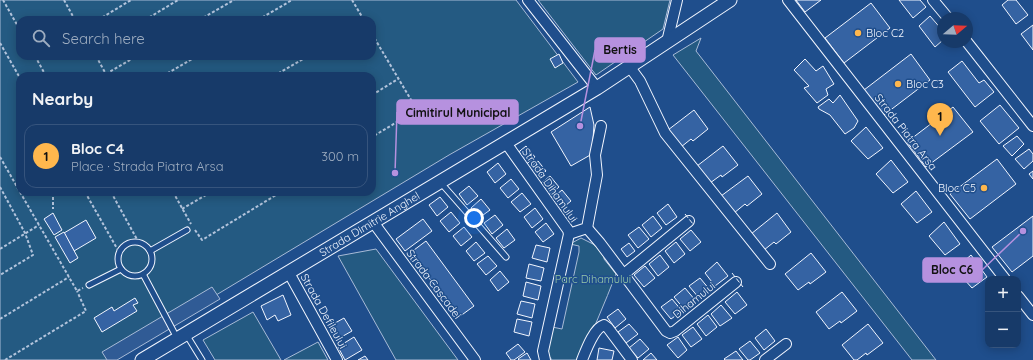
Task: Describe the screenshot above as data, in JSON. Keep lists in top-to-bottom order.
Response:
{
  "streets": {
    "street": [
      "Strada Piatra Arsa",
      "Strada Dihamului",
      "Strada Dimitrie Anghel",
      "Strada Cascadei",
      "Dihamului",
      "Strada Defileului"
    ]
  },
  "crossings": [
    ["Strada Dihamului", "Strada Dimitrie Anghel"],
    ["Strada Dimitrie Anghel", "Strada Cascadei"],
    ["Strada Dimitrie Anghel", "Strada Defileului"]
  ],
  "parks": ["Parc Dihamului"],
  "places": [
    "Bloc C2",
    "Bloc C3",
    "Bertis",
    "Cimitirul Municipal",
    "Bloc C5",
    "Bloc C6"
  ],
  "north": "right",
  "page": {
    "search": "Search here",
    "heading": "Nearby",
    "pins": "1",
    "list": [
      {
        "mark": "1",
        "name": "Bloc C4",
        "note": "Place · Strada Piatra Arsa",
        "value": "300 m"
      }
    ],
    "map_buttons": ["+", "−"]
  }
}
